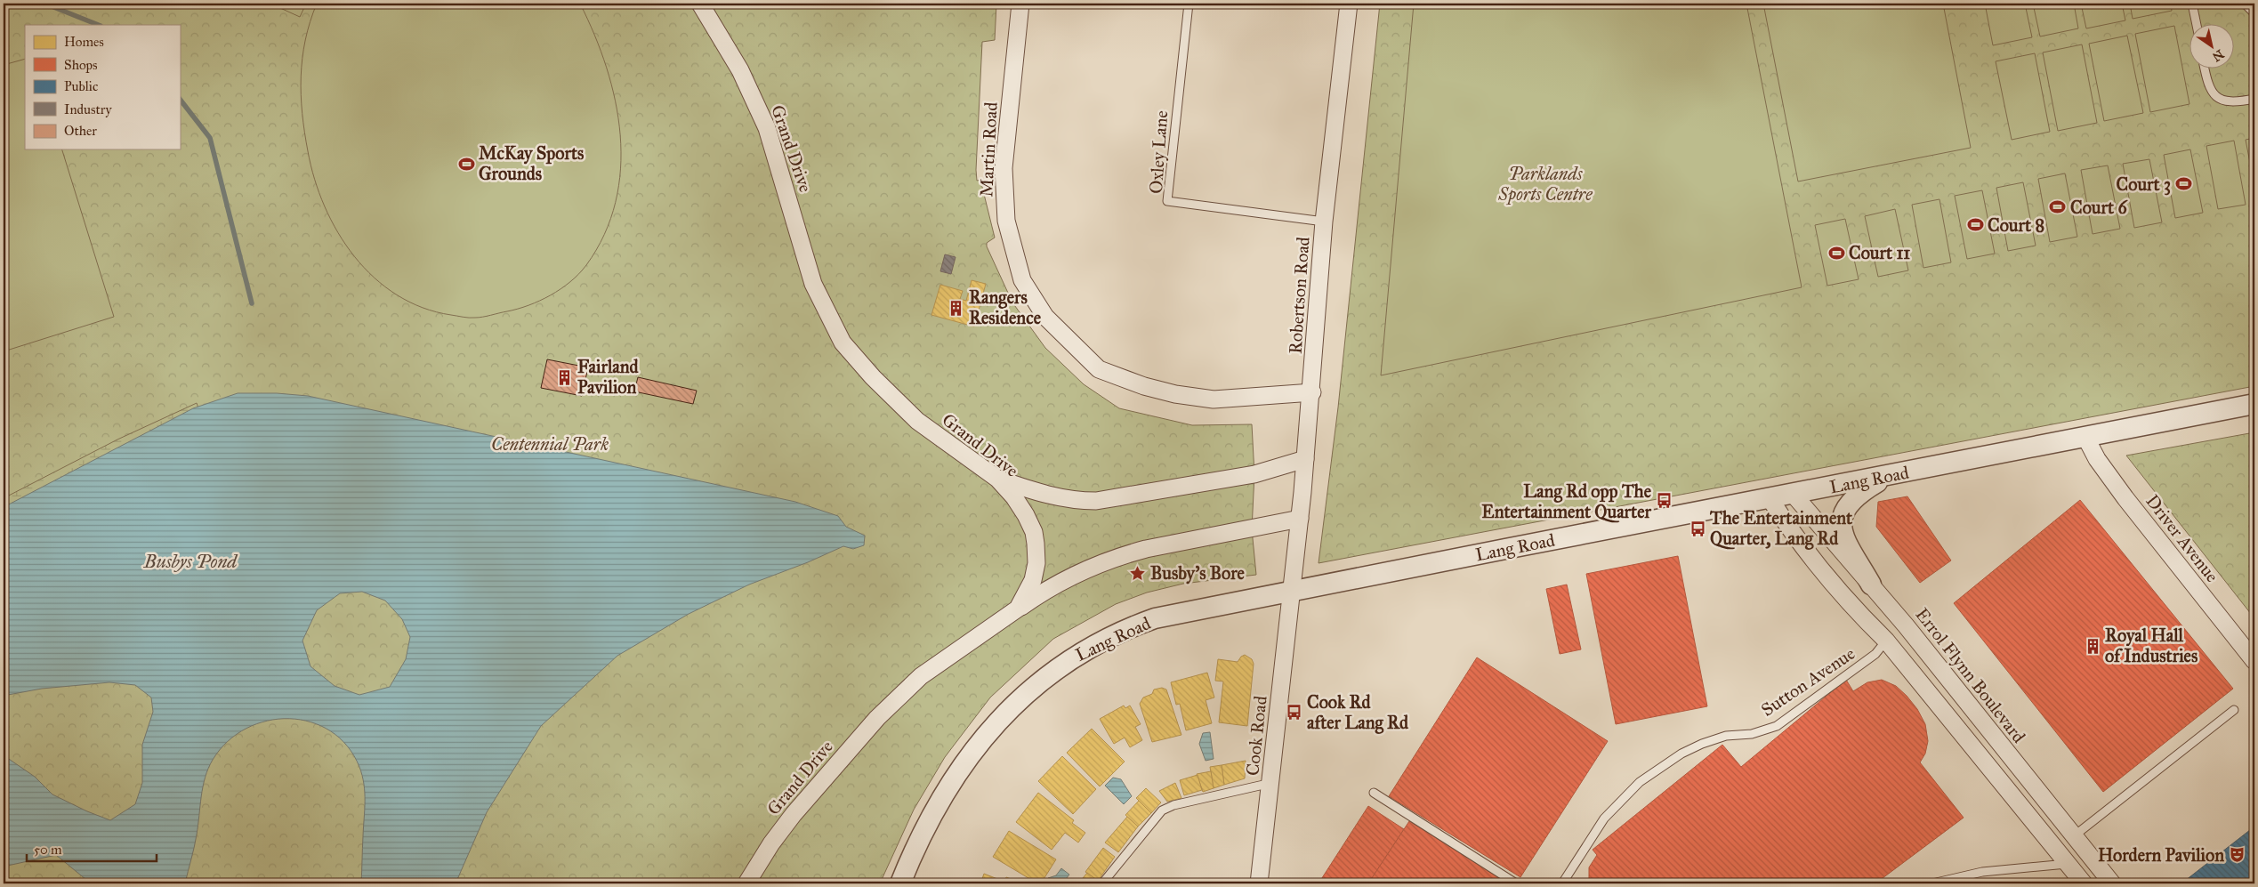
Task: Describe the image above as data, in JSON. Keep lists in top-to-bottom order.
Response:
{
  "streets": {
    "street": [
      "Grand Drive",
      "Martin Road",
      "Robertson Road",
      "Lang Road",
      "Driver Avenue",
      "Errol Flynn Boulevard",
      "Cook Road"
    ],
    "lane": ["Oxley Lane", "Sutton Avenue"]
  },
  "crossings": [
    ["Martin Road", "Robertson Road"],
    ["Oxley Lane", "Robertson Road"],
    ["Robertson Road", "Lang Road"],
    ["Robertson Road", "Cook Road"],
    ["Lang Road", "Driver Avenue"],
    ["Lang Road", "Errol Flynn Boulevard"],
    ["Lang Road", "Cook Road"]
  ],
  "water": ["Busbys Pond"],
  "parks": ["Parklands Sports Centre", "Centennial Park"],
  "places": {
    "sports": [
      "McKay Sports Grounds",
      "Court 3",
      "Court 6",
      "Court 8",
      "Court 11"
    ],
    "building": ["Rangers Residence", "Fairland Pavilion", "Royal Hall of Industries"],
    "bus stop": ["Lang Rd opp The Entertainment Quarter", "The Entertainment Quarter, Lang Rd", "Cook Rd after Lang Rd"],
    "place": ["Busby’s Bore"],
    "theatre": ["Hordern Pavilion"]
  },
  "legend": [
    "Homes",
    "Shops",
    "Public",
    "Industry",
    "Other"
  ],
  "scale_bar": "50 m",
  "north": "bottom right"
}
